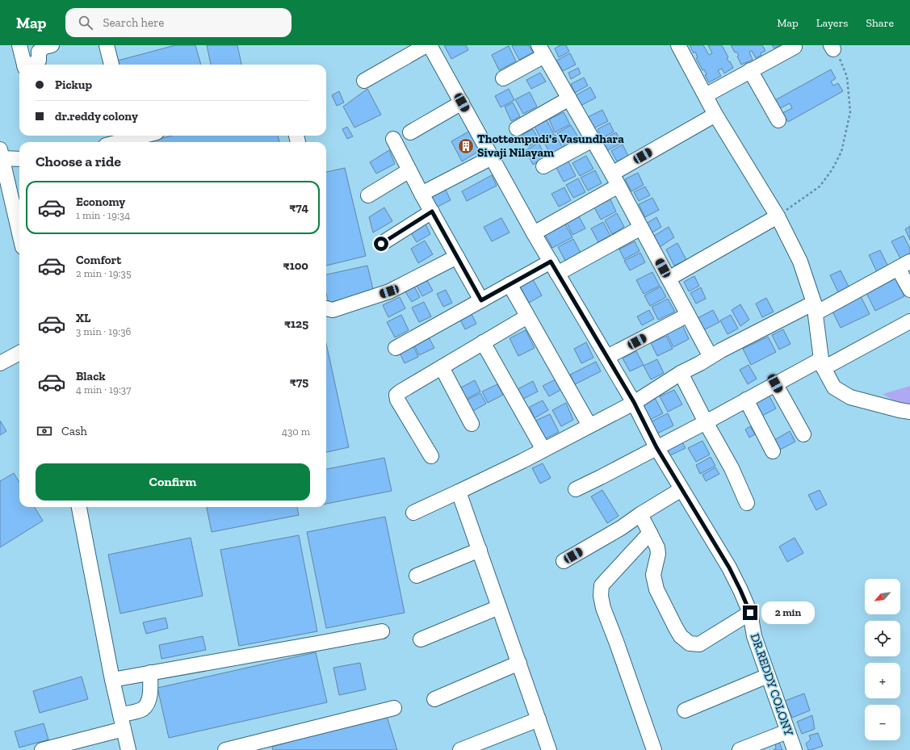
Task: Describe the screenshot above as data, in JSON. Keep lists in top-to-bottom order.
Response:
{
  "streets": {
    "street": ["DR.REDDY COLONY"]
  },
  "places": {
    "building": ["Thottempudi's Vasundhara Sivaji Nilayam"]
  },
  "north": "bottom left",
  "page": {
    "header": "Map",
    "search": "Search here",
    "nav": ["Map", "Layers", "Share"],
    "banner": ["Pickup", "dr.reddy colony"],
    "heading": "Choose a ride",
    "list": [
      {
        "name": "Economy",
        "note": "1 min · 19:34",
        "value": "₹74"
      },
      {
        "name": "Comfort",
        "note": "2 min · 19:35",
        "value": "₹100"
      },
      {
        "name": "XL",
        "note": "3 min · 19:36",
        "value": "₹125"
      },
      {
        "name": "Black",
        "note": "4 min · 19:37",
        "value": "₹75"
      }
    ],
    "pay": ["Cash", "430 m"],
    "buttons": "Confirm",
    "map_buttons": ["+", "−"],
    "bubble": "2 min"
  }
}
